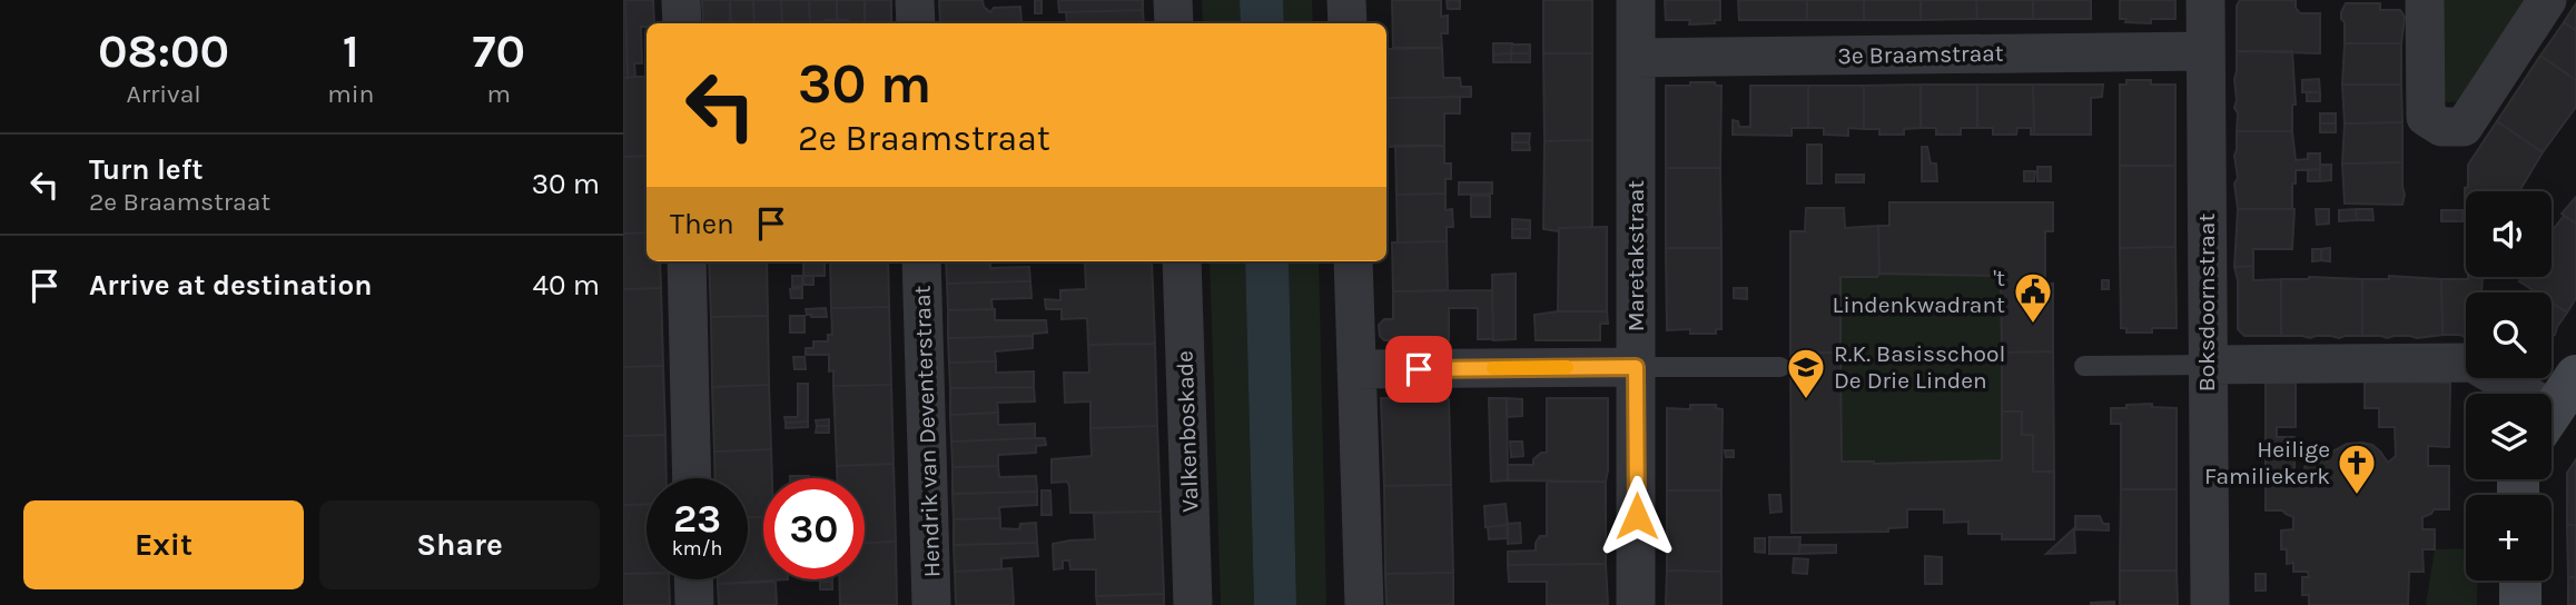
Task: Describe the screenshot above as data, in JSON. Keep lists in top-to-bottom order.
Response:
{
  "streets": {
    "street": [
      "3e Braamstraat",
      "Maretakstraat",
      "Boksdoornstraat",
      "Hendrik van Deventerstraat",
      "Valkenboskade"
    ]
  },
  "crossings": [
    ["3e Braamstraat", "Maretakstraat"],
    ["3e Braamstraat", "Boksdoornstraat"]
  ],
  "places": {
    "public building": ["'t Lindenkwadrant"],
    "school or university": ["R.K. Basisschool De Drie Linden"],
    "church": ["Heilige Familiekerk"]
  },
  "page": {
    "eta": [
      "08:00",
      "Arrival",
      "1",
      "min",
      "70",
      "m"
    ],
    "turn": ["30 m", "2e Braamstraat"],
    "list": [
      {
        "name": "Turn left",
        "note": "2e Braamstraat",
        "value": "30 m"
      },
      {
        "name": "Arrive at destination",
        "value": "40 m"
      }
    ],
    "then": "Then",
    "map_buttons": "+",
    "speed": "23 km/h",
    "limit": "30",
    "buttons": ["Exit", "Share"]
  }
}
